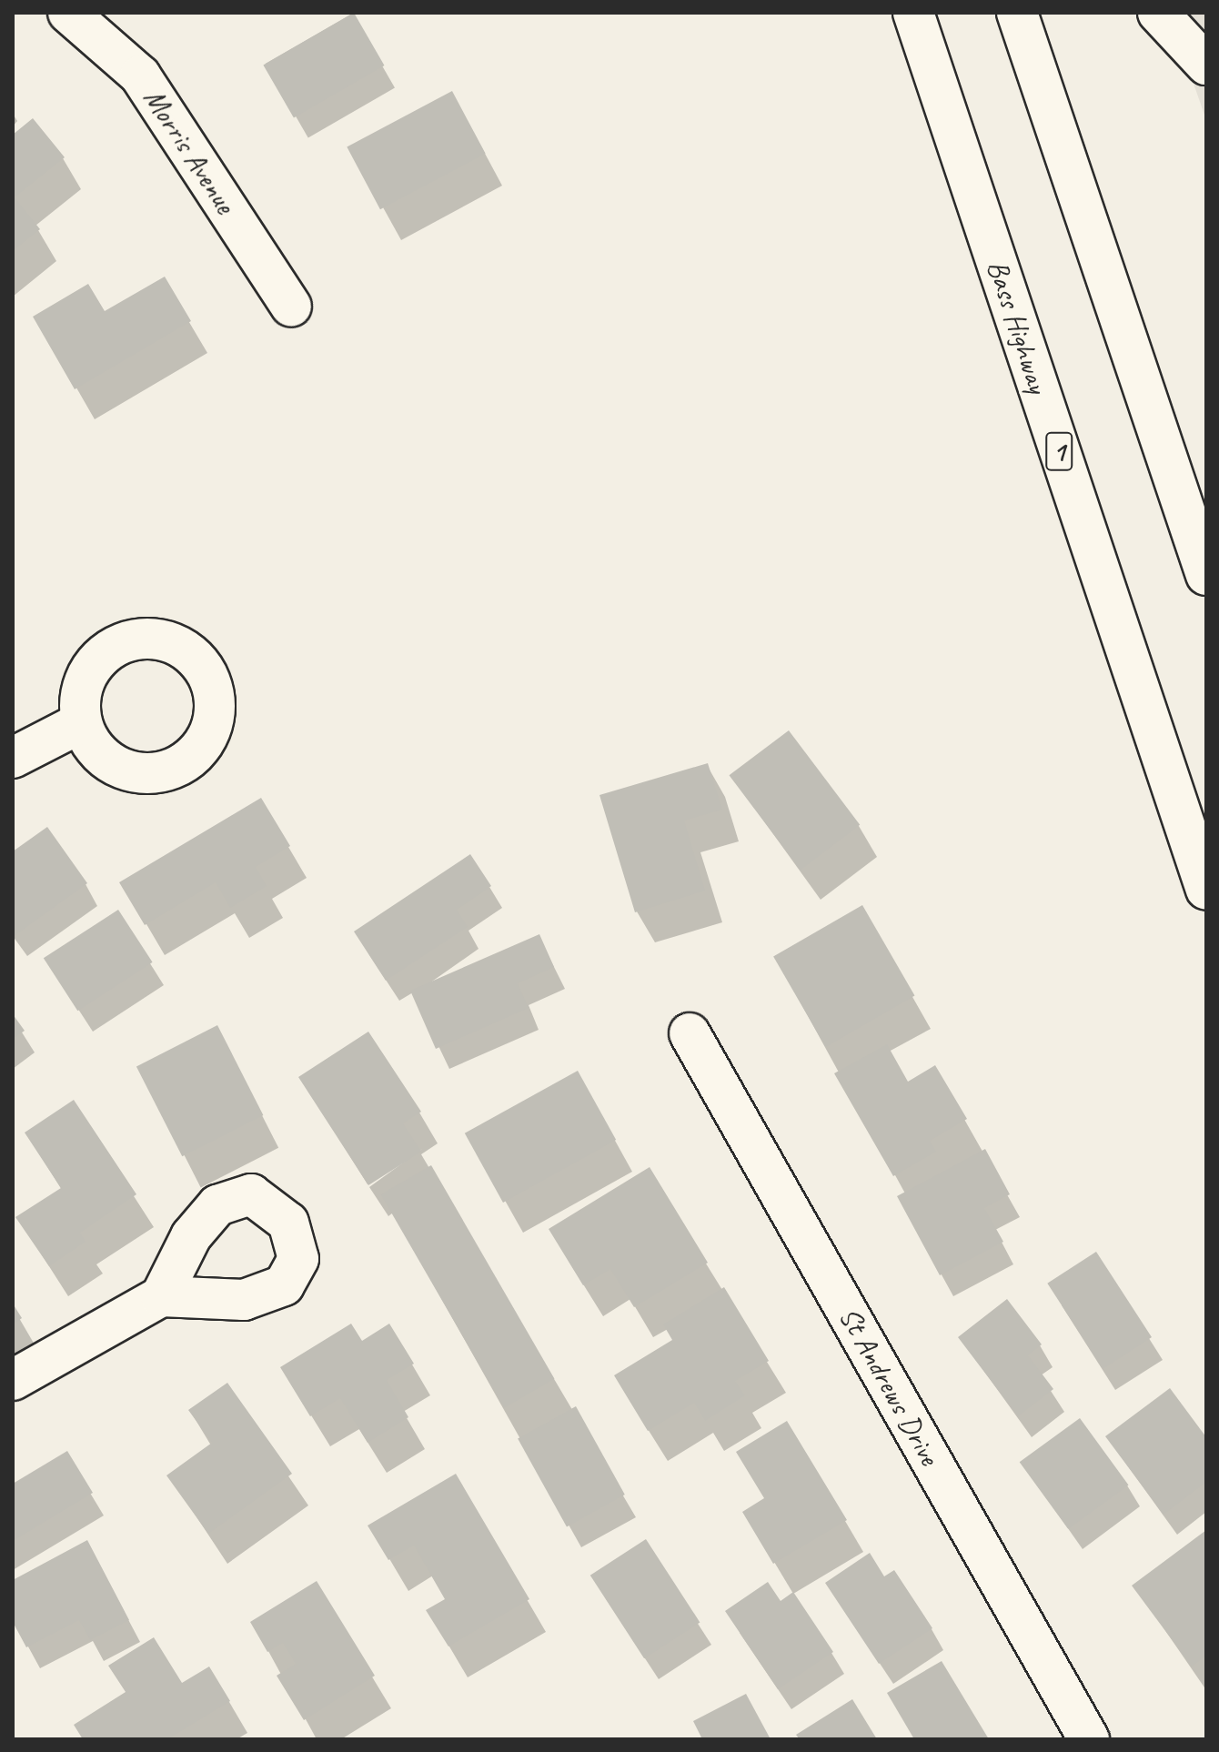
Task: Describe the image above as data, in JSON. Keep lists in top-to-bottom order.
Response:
{
  "streets": {
    "main road": [
      "Morris Avenue",
      "Bass Highway",
      "1",
      "St Andrews Drive"
    ]
  }
}
